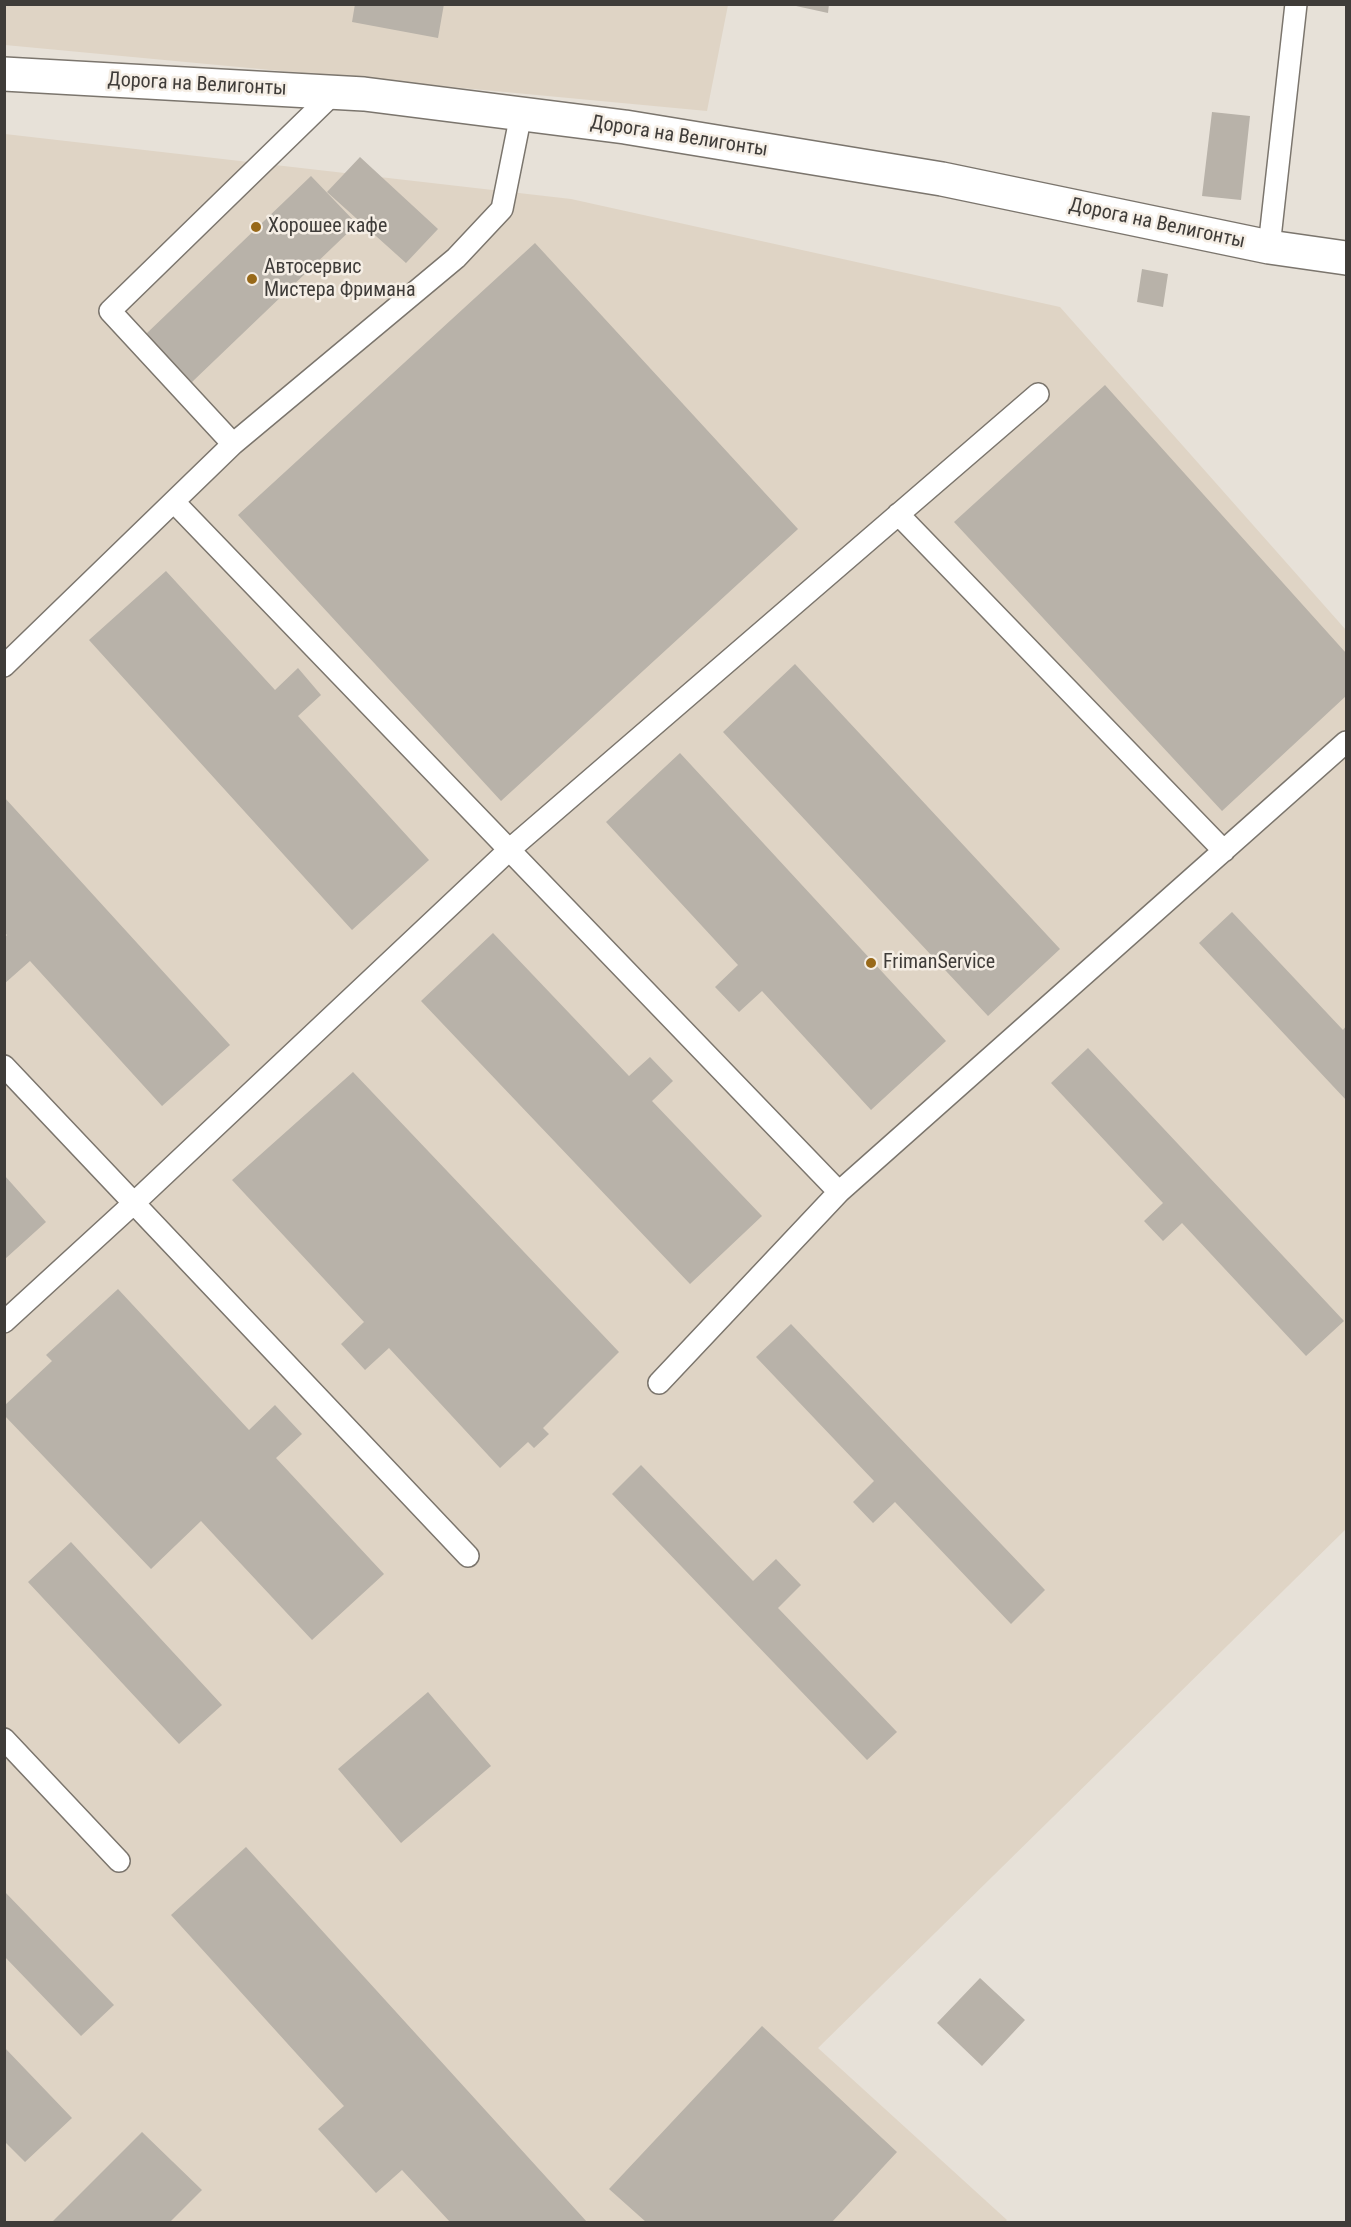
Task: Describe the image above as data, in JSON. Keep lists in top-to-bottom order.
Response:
{
  "streets": {
    "street": ["Дорога на Велигонты"]
  },
  "places": ["Хорошее кафе", "Автосервис Мистера Фримана", "FrimanService"]
}
